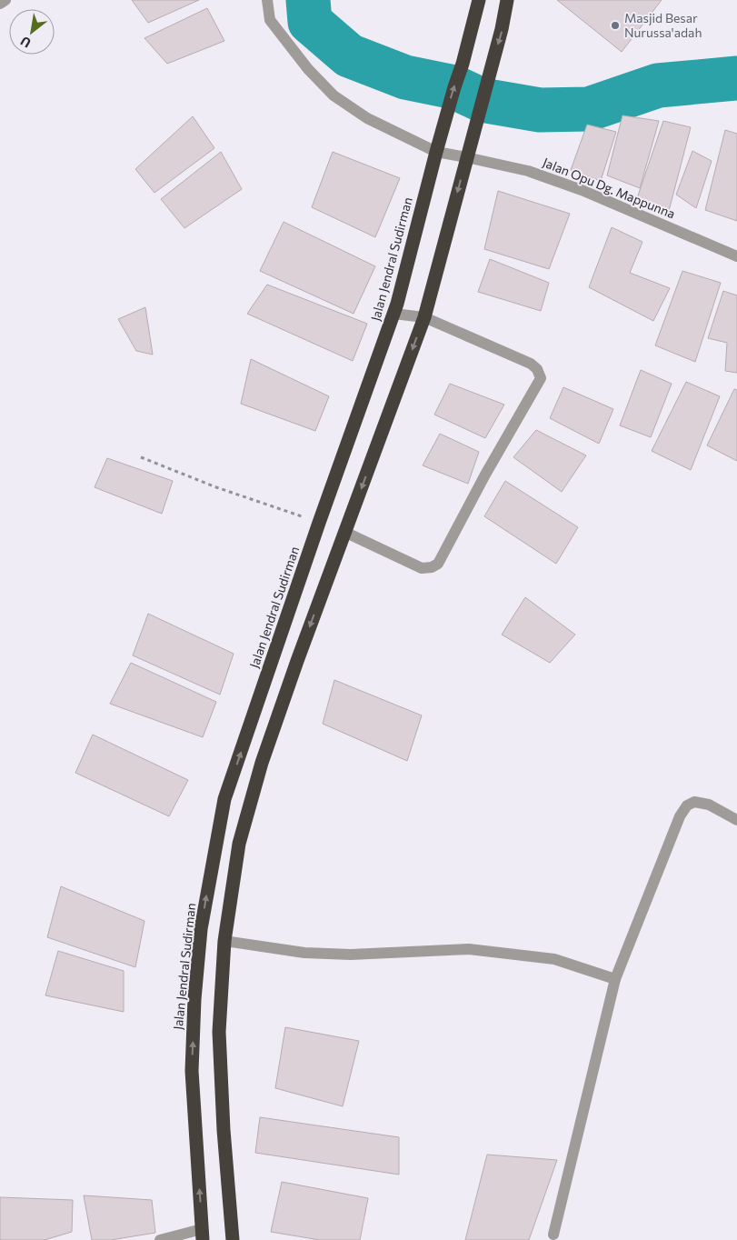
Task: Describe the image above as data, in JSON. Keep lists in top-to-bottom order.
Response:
{
  "streets": {
    "highway": ["Jalan Jendral Sudirman"],
    "street": ["Jalan Opu Dg. Mappunna"]
  },
  "crossings": [
    ["Jalan Opu Dg. Mappunna", "Jalan Jendral Sudirman"]
  ],
  "places": ["Masjid Besar Nurussa'adah"],
  "north": "bottom left"
}
